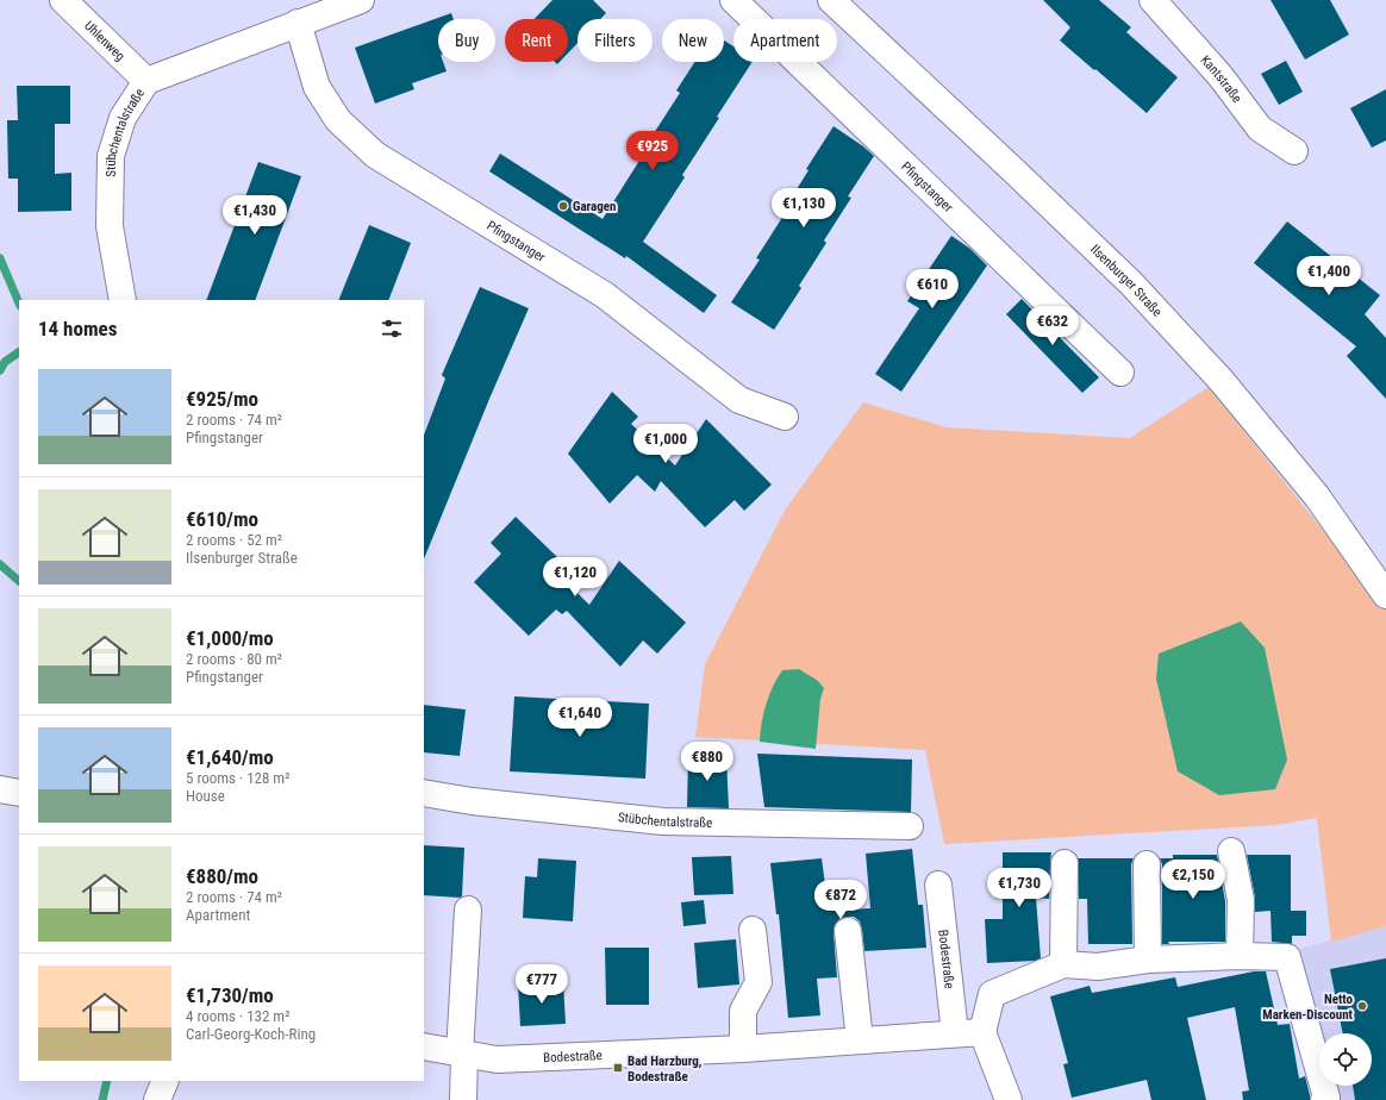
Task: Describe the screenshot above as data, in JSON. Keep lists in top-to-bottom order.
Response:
{
  "streets": {
    "street": [
      "Uhlenweg",
      "Kantstraße",
      "Stübchentalstraße",
      "Pfingstanger",
      "Ilsenburger Straße",
      "Bodestraße"
    ]
  },
  "crossings": [
    ["Uhlenweg", "Stübchentalstraße"],
    ["Stübchentalstraße", "Pfingstanger"]
  ],
  "places": {
    "other": ["Garagen", "Netto Marken-Discount"],
    "transit": ["Bad Harzburg, Bodestraße"]
  },
  "page": {
    "chip": [
      "Buy",
      "Rent",
      "Filters",
      "New",
      "Apartment"
    ],
    "price": [
      "€925",
      "€1,130",
      "€1,430",
      "€1,400",
      "€610",
      "€632",
      "€1,000",
      "€1,120",
      "€1,640",
      "€880",
      "€2,150",
      "€1,730",
      "€872",
      "€777"
    ],
    "heading": "14 homes",
    "list": [
      {
        "name": "€925/mo",
        "note": "2 rooms · 74 m² · Pfingstanger"
      },
      {
        "name": "€610/mo",
        "note": "2 rooms · 52 m² · Ilsenburger Straße"
      },
      {
        "name": "€1,000/mo",
        "note": "2 rooms · 80 m² · Pfingstanger"
      },
      {
        "name": "€1,640/mo",
        "note": "5 rooms · 128 m² · House"
      },
      {
        "name": "€880/mo",
        "note": "2 rooms · 74 m² · Apartment"
      },
      {
        "name": "€1,730/mo",
        "note": "4 rooms · 132 m² · Carl-Georg-Koch-Ring"
      }
    ]
  }
}
